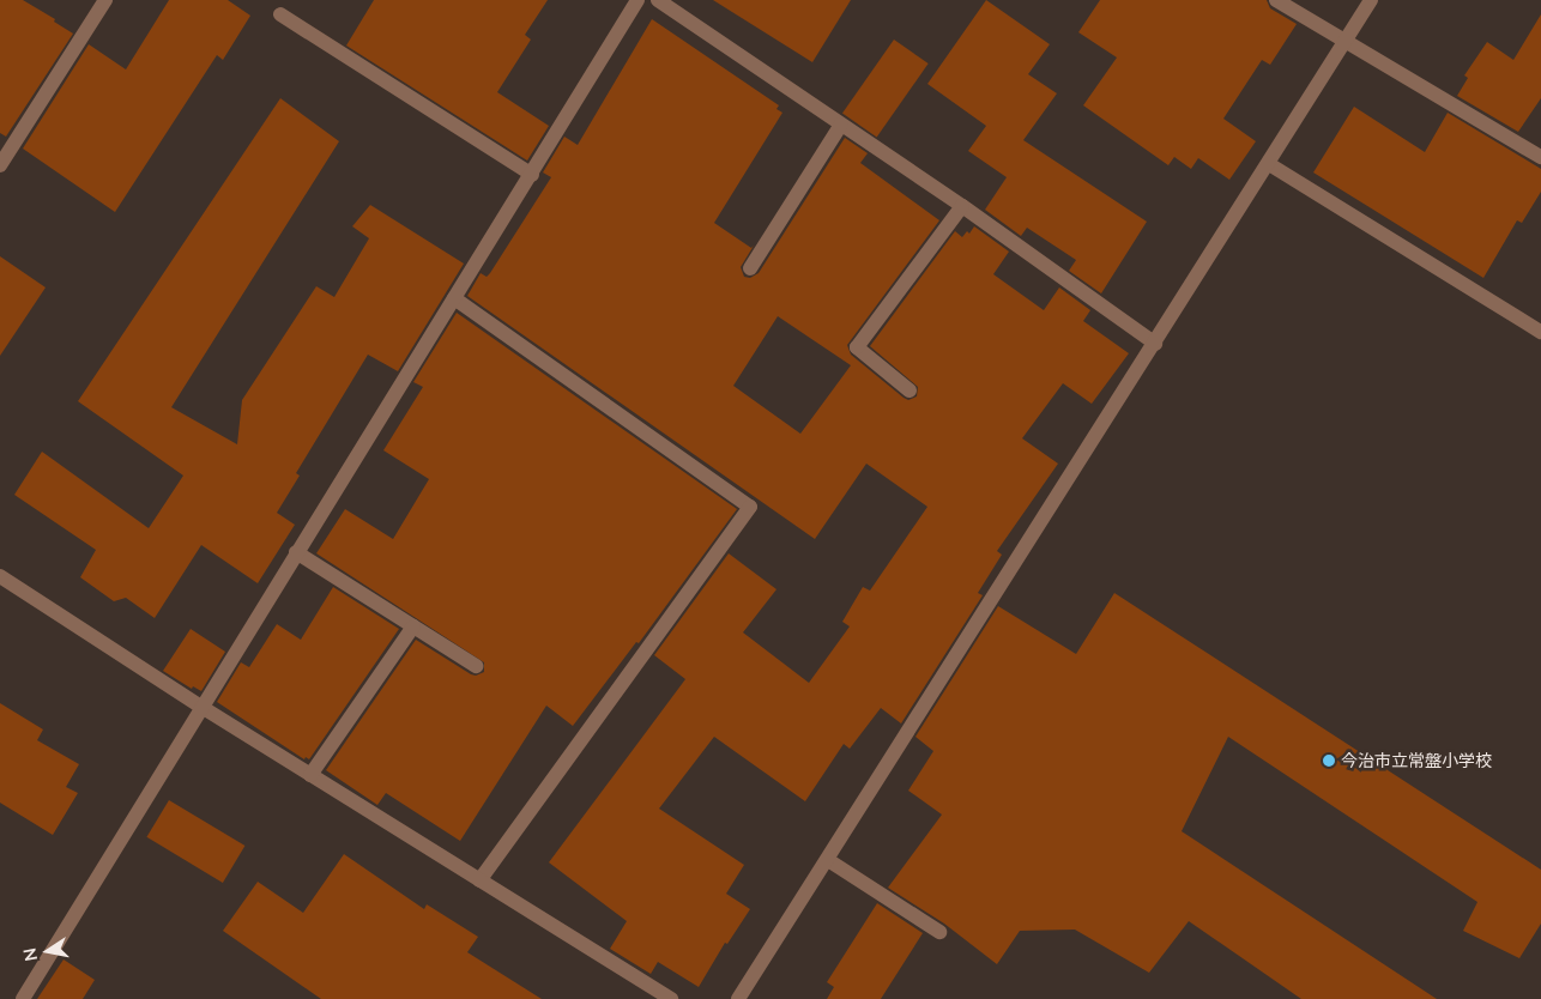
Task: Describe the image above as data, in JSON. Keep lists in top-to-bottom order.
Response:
{
  "places": ["今治市立常盤小学校"],
  "north": "left"
}
